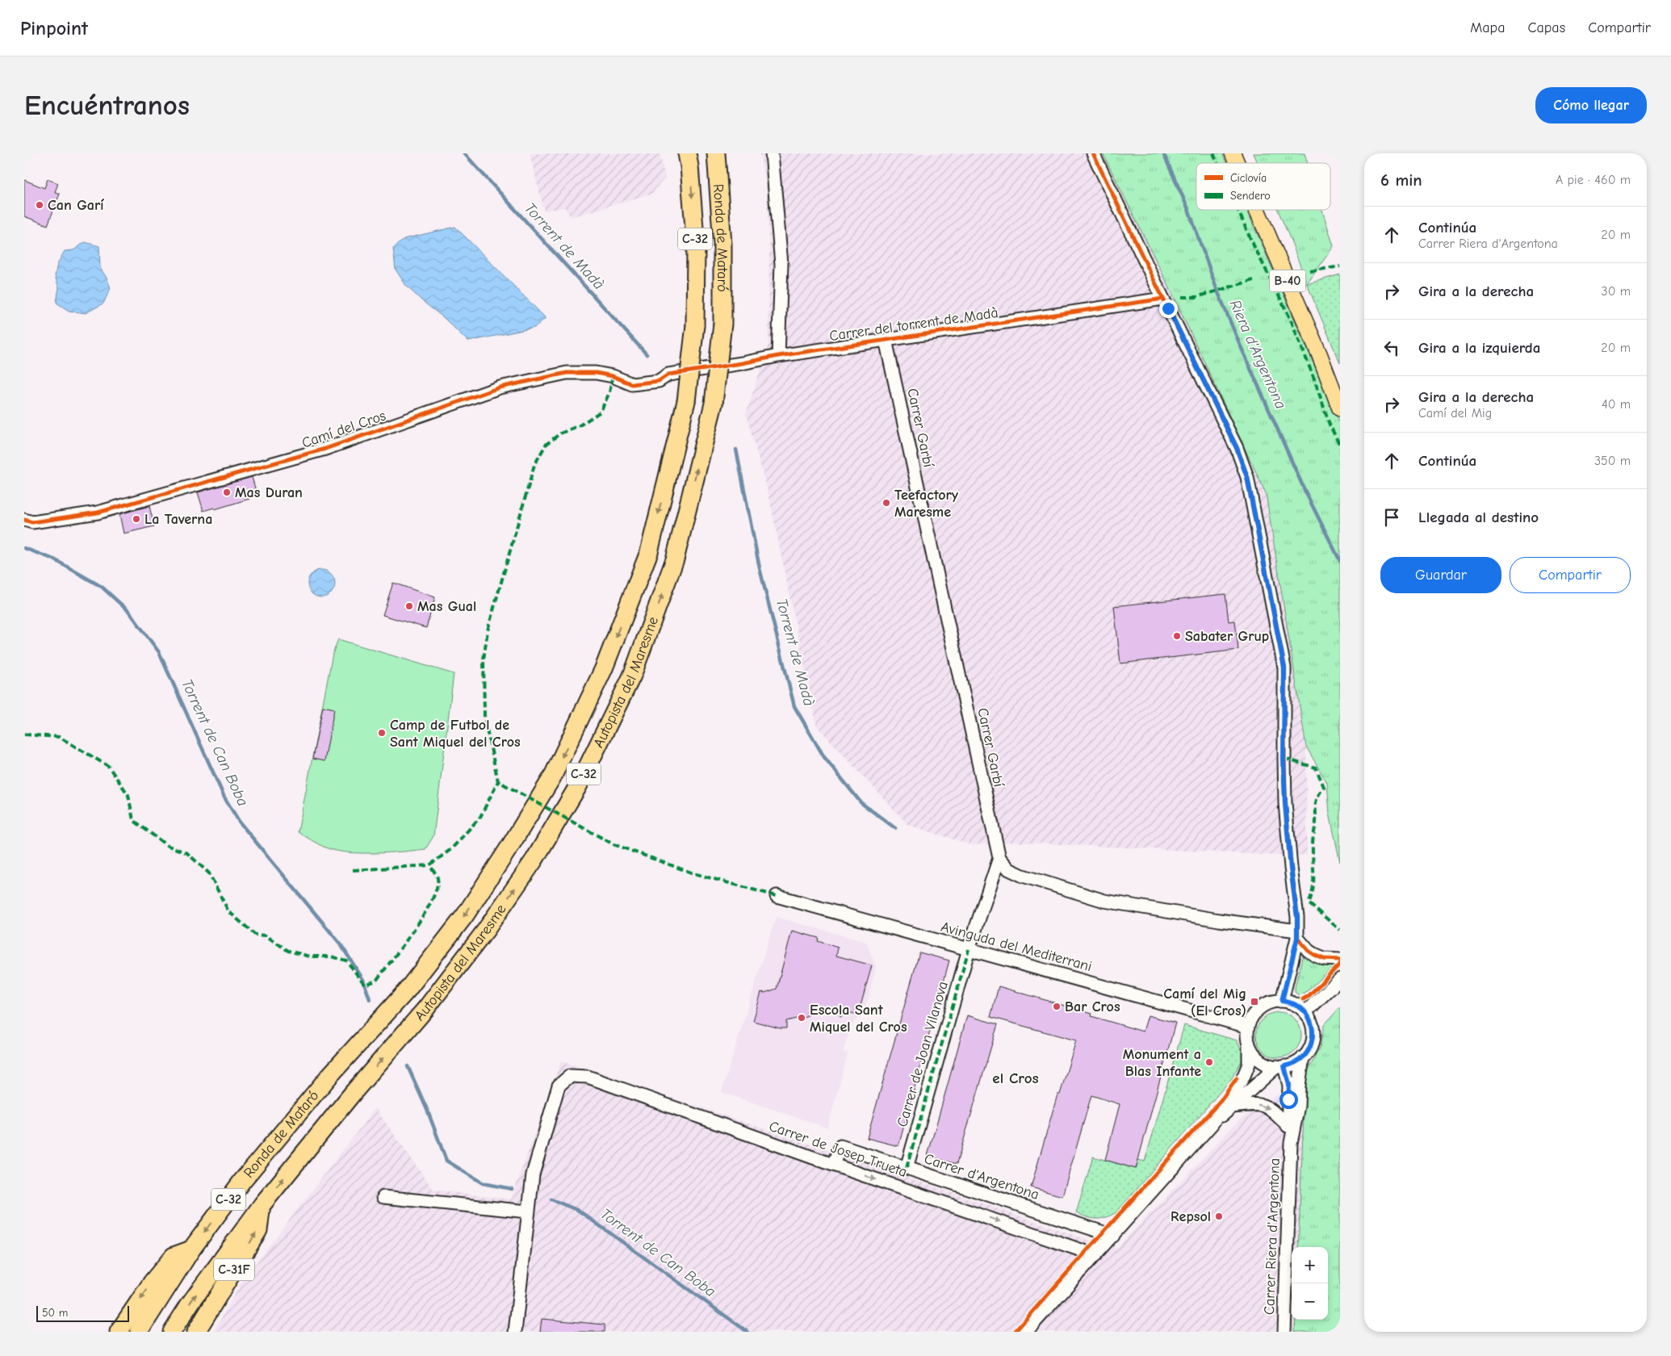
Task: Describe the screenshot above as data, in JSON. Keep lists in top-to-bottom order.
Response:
{
  "streets": {
    "highway": [
      "Ronda de Mataró",
      "C-32",
      "Autopista del Maresme",
      "C-31F"
    ],
    "main road": ["B-40"],
    "street": [
      "Carrer del torrent de Madà",
      "Carrer Garbí",
      "Camí del Cros",
      "Avinguda del Mediterrani",
      "Carrer de Joan Vilanova",
      "Carrer de Josep Trueta",
      "Carrer d'Argentona",
      "Carrer Riera d'Argentona"
    ]
  },
  "crossings": [
    ["Ronda de Mataró", "Autopista del Maresme"],
    ["Ronda de Mataró", "C-31F"],
    ["Carrer del torrent de Madà", "Carrer Garbí"],
    ["Carrer del torrent de Madà", "Camí del Cros"],
    ["Carrer Garbí", "Carrer de Joan Vilanova"],
    ["Avinguda del Mediterrani", "Carrer de Joan Vilanova"],
    ["Avinguda del Mediterrani", "Carrer Riera d'Argentona"],
    ["Carrer de Joan Vilanova", "Carrer d'Argentona"],
    ["Carrer de Josep Trueta", "Carrer d'Argentona"]
  ],
  "one_way": ["Carrer de Josep Trueta"],
  "districts": ["el Cros"],
  "water": ["Torrent de Madà", "Riera d'Argentona", "Torrent de Can Boba"],
  "places": {
    "other": [
      "Can Garí",
      "Mas Duran",
      "Teefactory Maresme",
      "La Taverna",
      "Mas Gual",
      "Sabater Grup",
      "Camp de Futbol de Sant Miquel del Cros",
      "Bar Cros",
      "Escola Sant Miquel del Cros",
      "Monument a Blas Infante",
      "Repsol"
    ],
    "transit": ["Camí del Mig (El Cros)"]
  },
  "legend": ["Ciclovía", "Sendero"],
  "scale_bar": "50 m",
  "page": {
    "header": "Pinpoint",
    "nav": ["Mapa", "Capas", "Compartir"],
    "buttons": [
      "Cómo llegar",
      ["Guardar", "Compartir"]
    ],
    "title": "Encuéntranos",
    "heading": ["6 min", "A pie · 460 m"],
    "list": [
      ["Continúa", "Carrer Riera d'Argentona", "20 m"],
      ["Gira a la derecha", "30 m"],
      ["Gira a la izquierda", "20 m"],
      ["Gira a la derecha", "Camí del Mig", "40 m"],
      ["Continúa", "350 m"],
      "Llegada al destino"
    ],
    "map_buttons": ["+", "−"],
    "scale": "50 m"
  }
}
